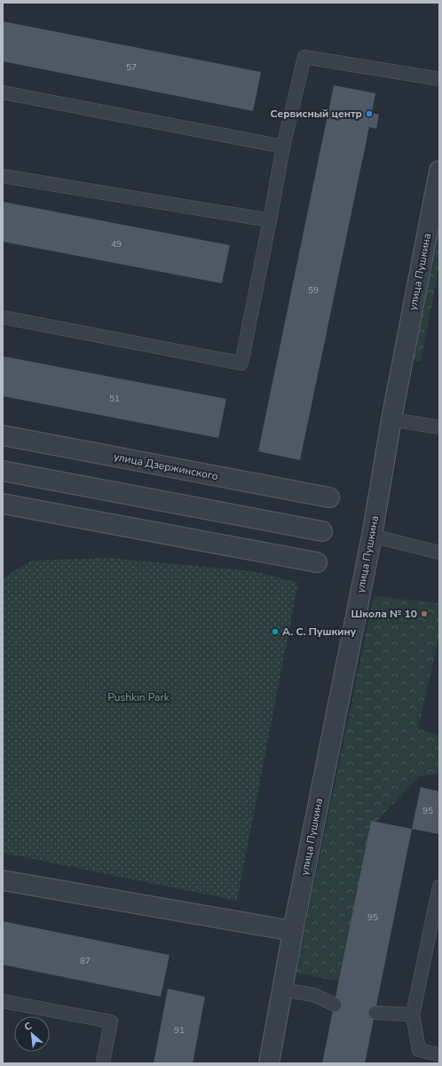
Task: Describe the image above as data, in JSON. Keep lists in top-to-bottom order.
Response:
{
  "streets": {
    "street": ["улица Пушкина", "улица Дзержинского"]
  },
  "parks": ["Pushkin Park"],
  "places": ["Сервисный центр", "Школа № 10", "А. С. Пушкину"],
  "house_numbers": [
    "57",
    "49",
    "59",
    "51",
    "95",
    "95",
    "87",
    "91"
  ],
  "north": "top left"
}
